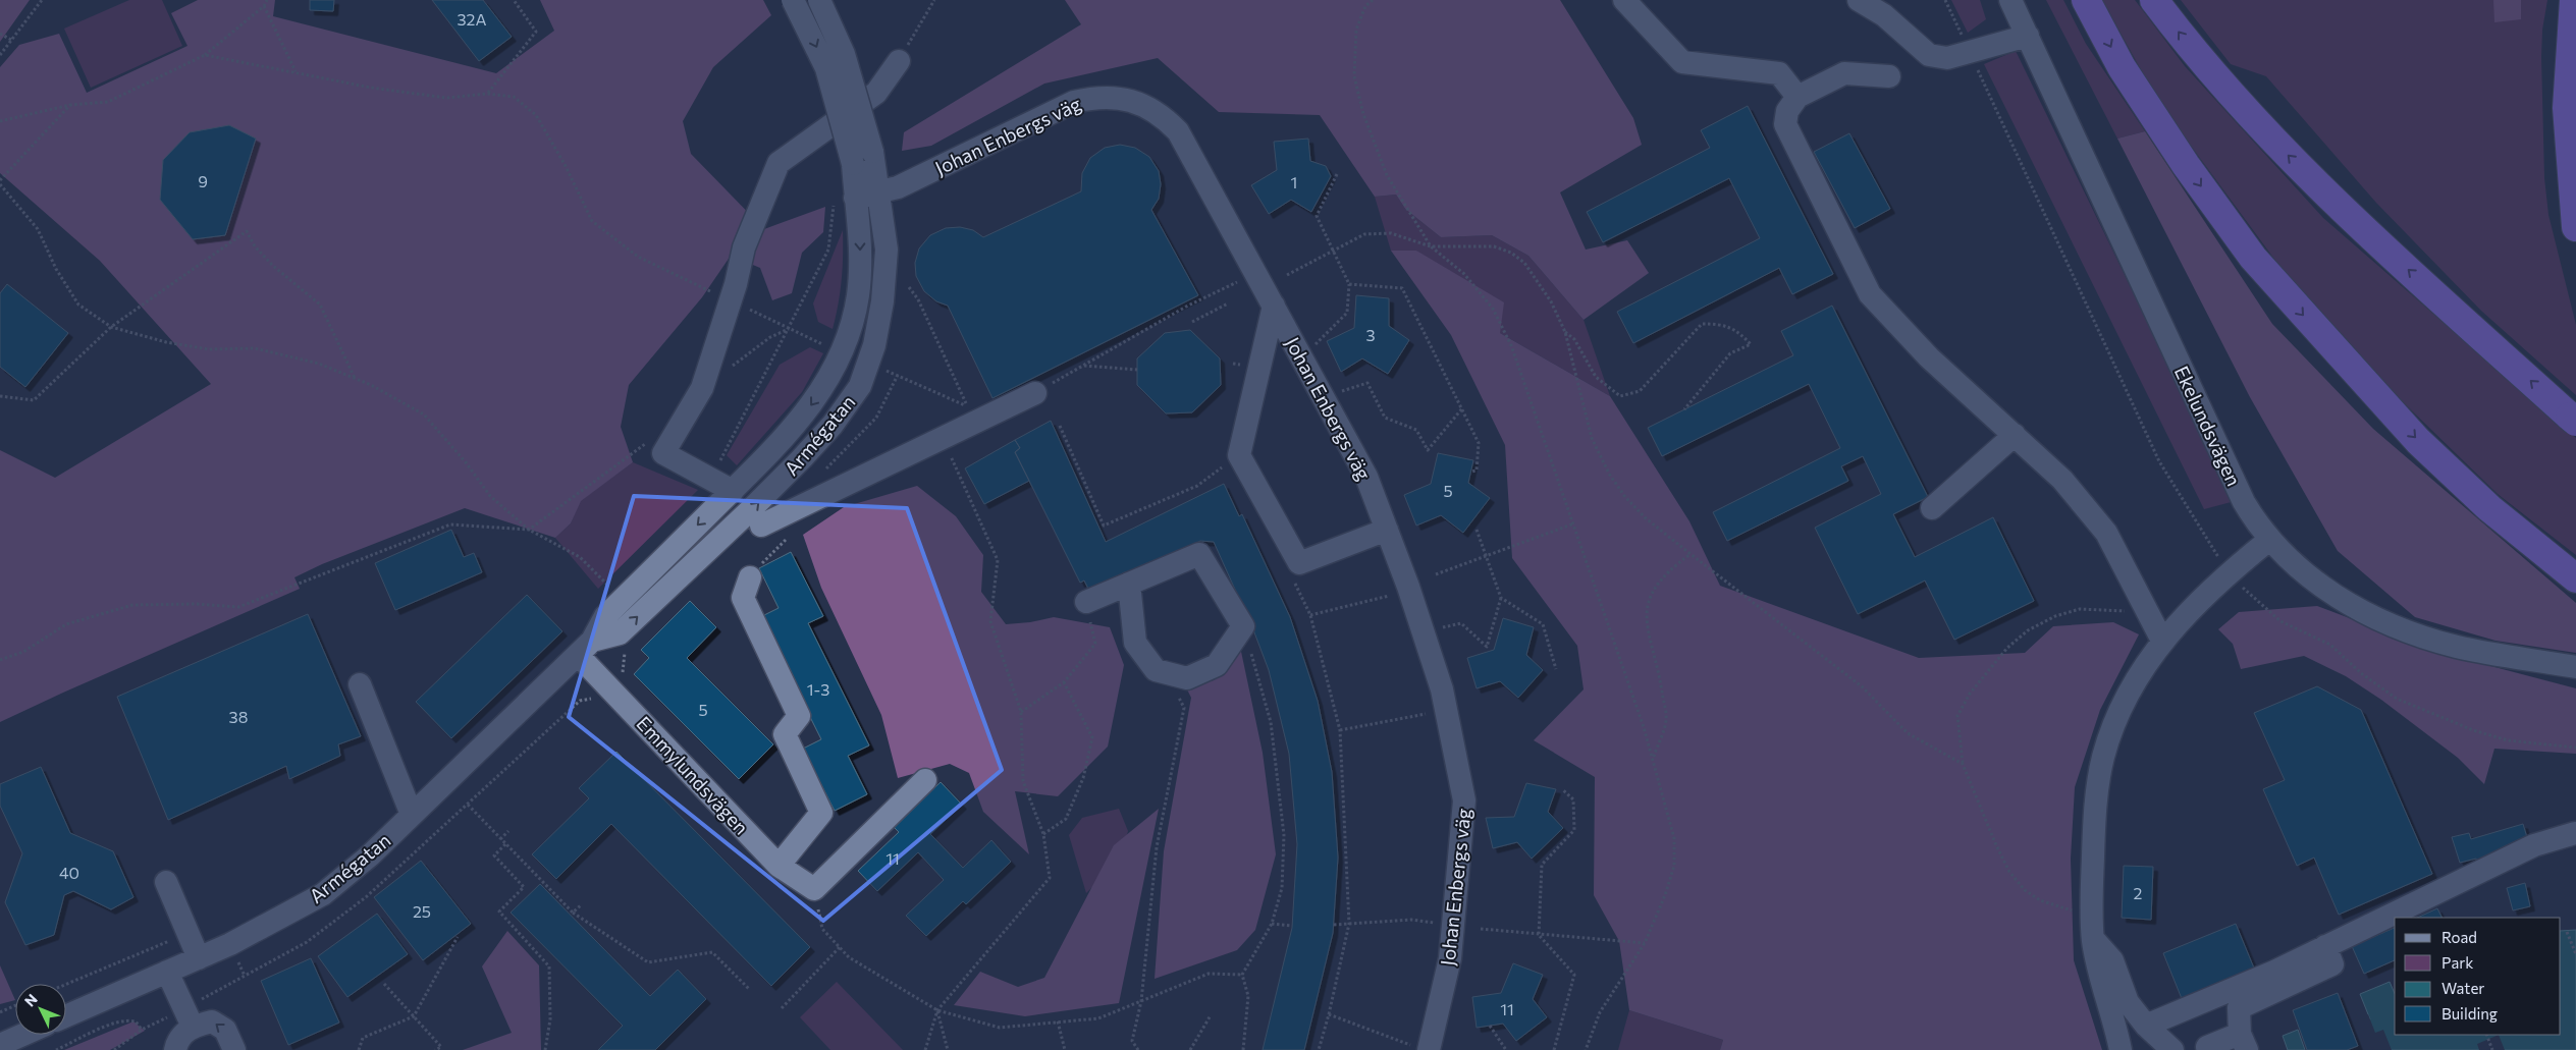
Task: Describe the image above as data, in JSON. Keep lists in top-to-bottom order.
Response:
{
  "streets": {
    "street": [
      "Johan Enbergs väg",
      "Ekelundsvägen",
      "Armégatan",
      "Emmylundsvägen"
    ]
  },
  "crossings": [
    ["Johan Enbergs väg", "Armégatan"],
    ["Armégatan", "Emmylundsvägen"]
  ],
  "house_numbers": [
    "32A",
    "9",
    "1",
    "3",
    "5",
    "1-3",
    "5",
    "38",
    "11",
    "40",
    "2",
    "25",
    "11"
  ],
  "legend": [
    "Road",
    "Park",
    "Water",
    "Building"
  ],
  "north": "top left"
}
